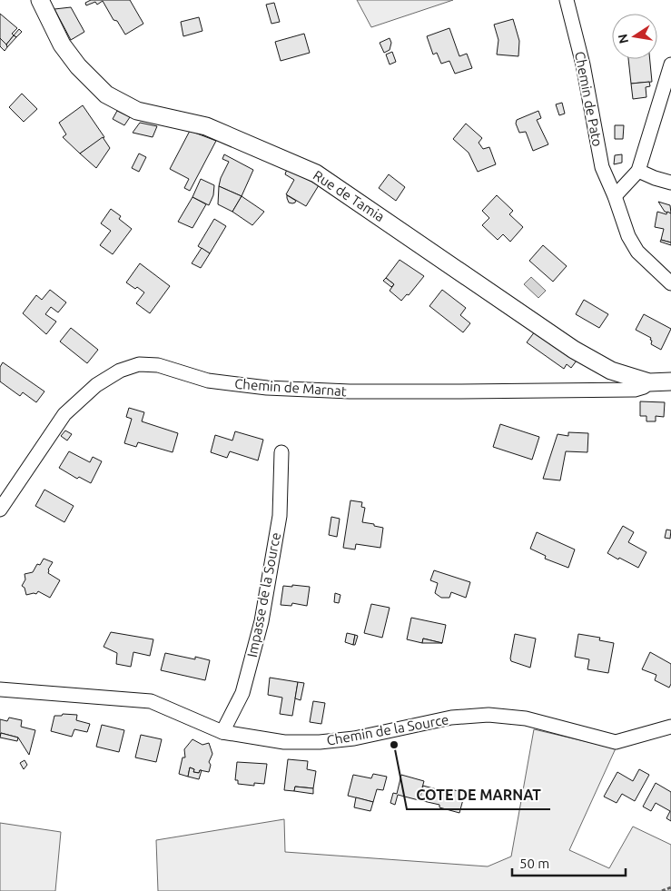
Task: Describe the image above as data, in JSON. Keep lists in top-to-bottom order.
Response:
{
  "streets": {
    "street": [
      "Chemin de Pato",
      "Rue de Tamia",
      "Chemin de Marnat",
      "Impasse de la Source",
      "Chemin de la Source"
    ]
  },
  "crossings": [
    ["Rue de Tamia", "Chemin de Marnat"],
    ["Impasse de la Source", "Chemin de la Source"]
  ],
  "places": ["COTE DE MARNAT"],
  "scale_bar": "50 m",
  "north": "left"
}
